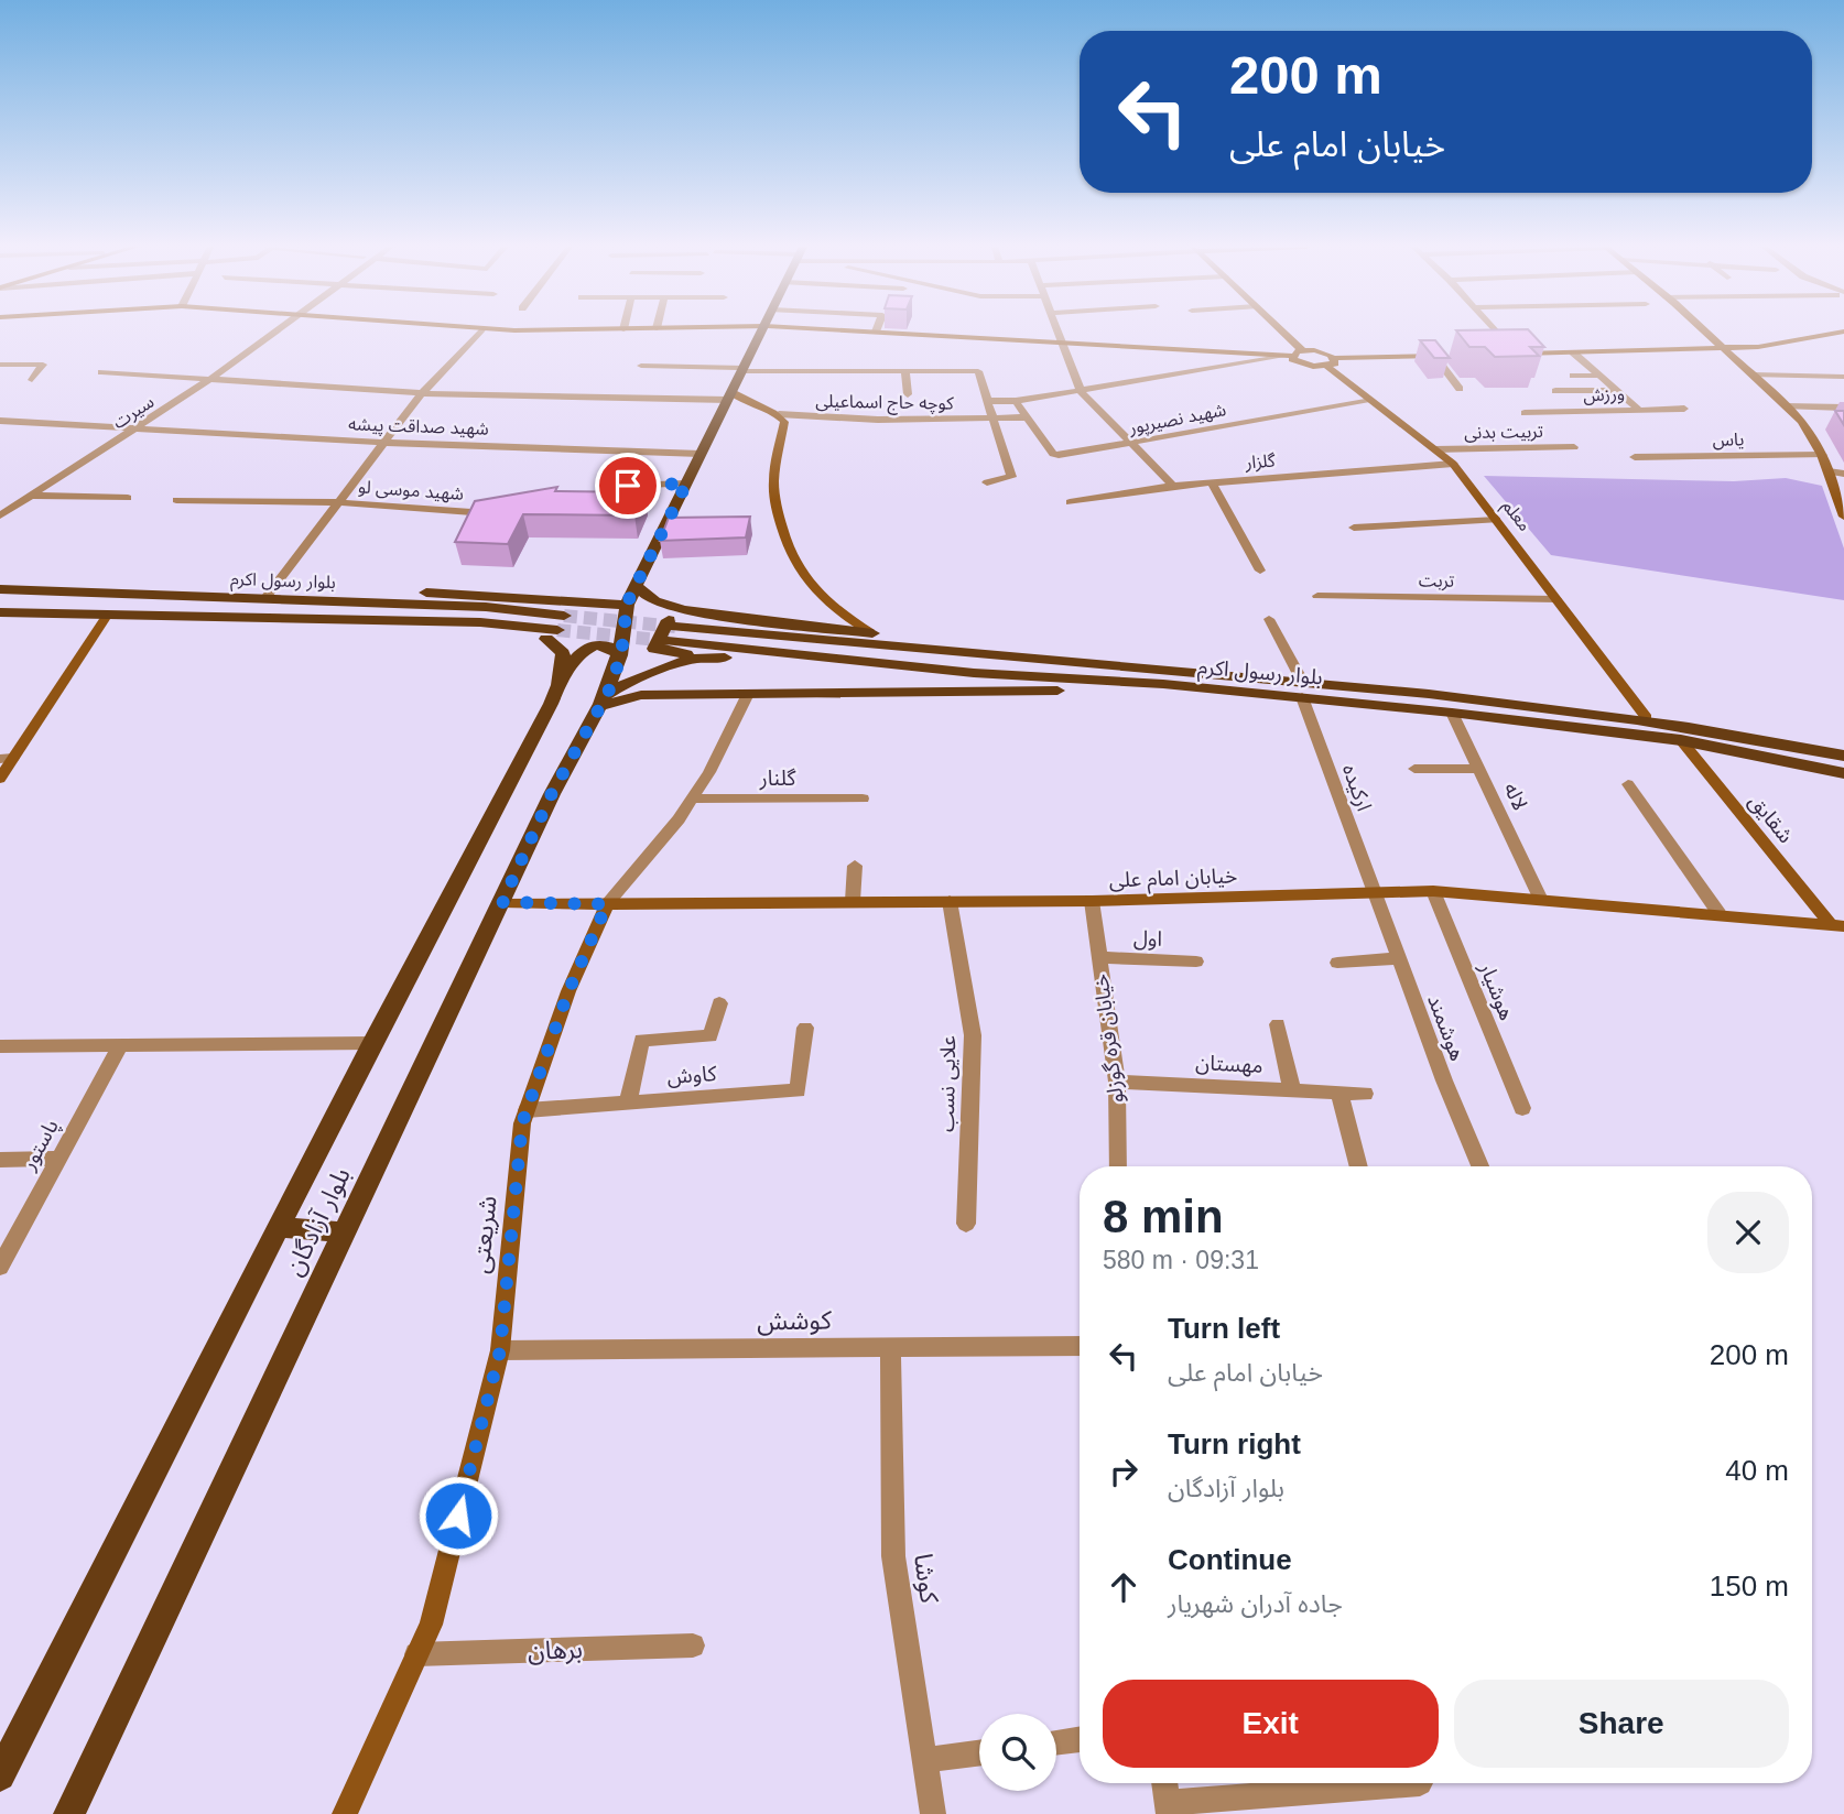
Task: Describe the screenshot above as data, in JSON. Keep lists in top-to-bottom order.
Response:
{
  "streets": {
    "main road": ["بلوار رسول اکرم", "بلوار آزادگان"],
    "street": [
      "ورزش",
      "کوچه حاج اسماعیلی",
      "سیرت",
      "شهید نصیرپور",
      "شهید صداقت پیشه",
      "تربیت بدنی",
      "یاس",
      "گلزار",
      "شهید موسی لو",
      "معلم",
      "تربت",
      "گلنار",
      "ارکیده",
      "لاله",
      "شقایق",
      "خیابان امام علی",
      "اول",
      "هوشیار",
      "هوشمند",
      "خیابان قره گوزلو",
      "مهستان",
      "کاوش",
      "علایی نسب",
      "پاستور",
      "شریعتی",
      "کوشش",
      "کوشا",
      "برهان"
    ]
  },
  "crossings": [
    ["کوچه حاج اسماعیلی", "شهید نصیرپور"],
    ["سیرت", "شهید صداقت پیشه"],
    ["شهید نصیرپور", "معلم"],
    ["تربیت بدنی", "معلم"],
    ["گلزار", "معلم"],
    ["معلم", "بلوار رسول اکرم"],
    ["معلم", "تربت"],
    ["بلوار رسول اکرم", "ارکیده"],
    ["بلوار رسول اکرم", "لاله"],
    ["بلوار رسول اکرم", "شقایق"],
    ["بلوار رسول اکرم", "بلوار آزادگان"],
    ["گلنار", "شریعتی"],
    ["ارکیده", "خیابان امام علی"],
    ["ارکیده", "هوشمند"],
    ["لاله", "خیابان امام علی"],
    ["شقایق", "خیابان امام علی"],
    ["خیابان امام علی", "هوشیار"],
    ["خیابان امام علی", "هوشمند"],
    ["خیابان امام علی", "خیابان قره گوزلو"],
    ["خیابان امام علی", "علایی نسب"],
    ["خیابان امام علی", "بلوار آزادگان"],
    ["خیابان امام علی", "شریعتی"],
    ["اول", "خیابان قره گوزلو"],
    ["خیابان قره گوزلو", "مهستان"],
    ["کاوش", "شریعتی"],
    ["شریعتی", "کوشش"],
    ["شریعتی", "برهان"],
    ["کوشش", "کوشا"]
  ],
  "page": {
    "turn": ["200 m", "خیابان امام علی"],
    "heading": ["8 min", "580 m · 09:31"],
    "list": [
      {
        "name": "Turn left",
        "note": "خیابان امام علی",
        "value": "200 m"
      },
      {
        "name": "Turn right",
        "note": "بلوار آزادگان",
        "value": "40 m"
      },
      {
        "name": "Continue",
        "note": "جاده آدران شهریار",
        "value": "150 m"
      }
    ],
    "buttons": ["Exit", "Share"]
  }
}
